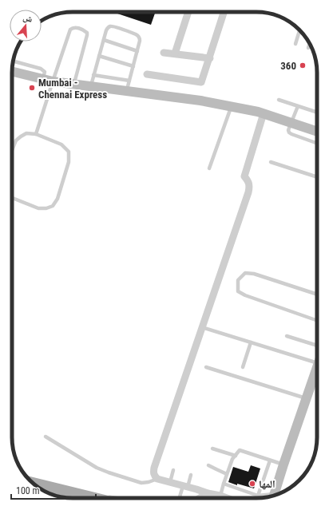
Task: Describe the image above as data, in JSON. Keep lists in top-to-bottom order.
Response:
{
  "places": ["360", "Mumbai - Chennai Express", "المه‍ا"],
  "scale_bar": "100 m",
  "north": "top"
}
